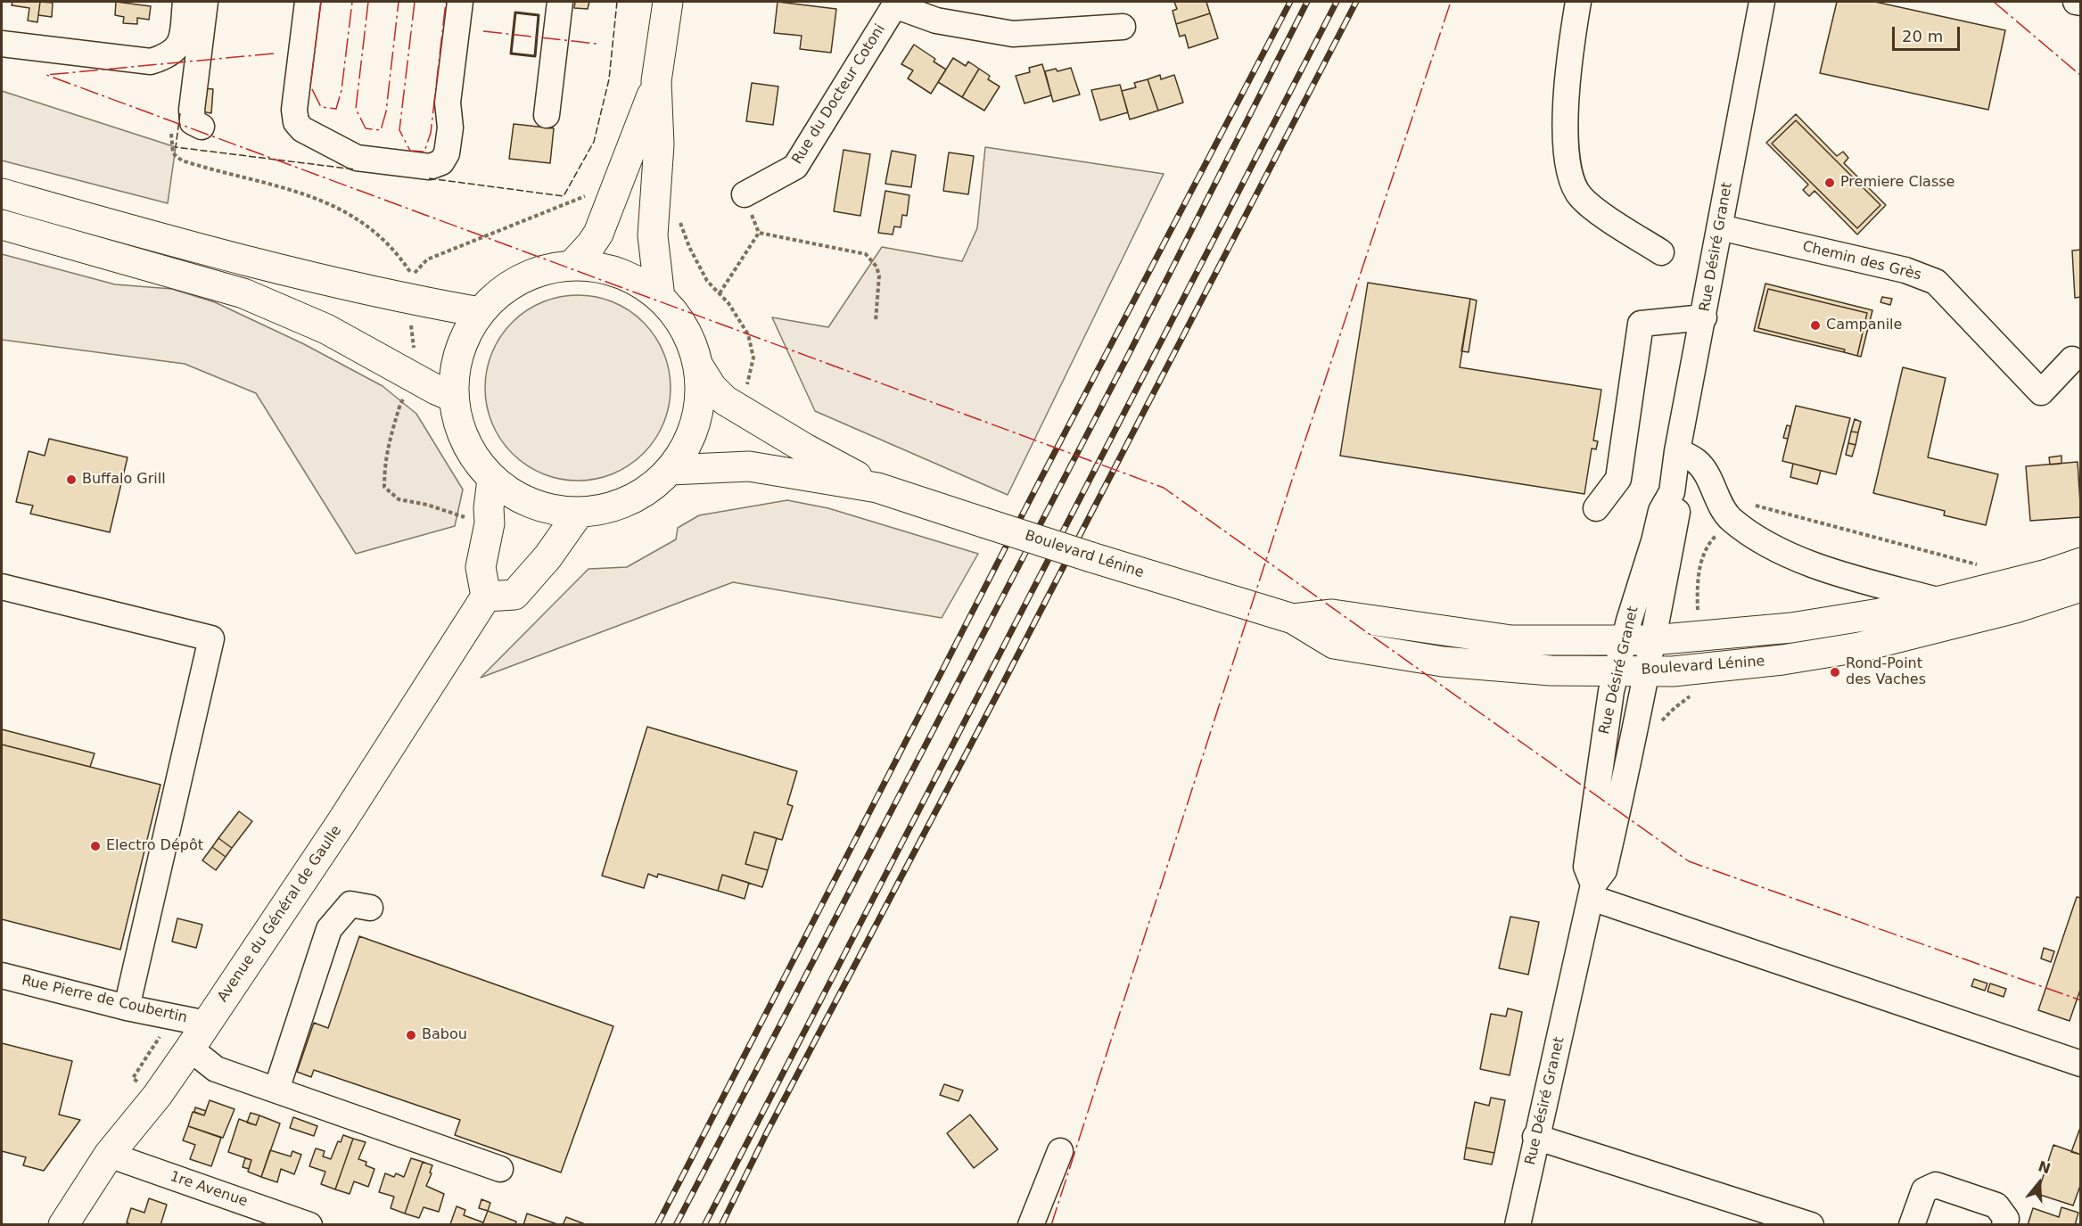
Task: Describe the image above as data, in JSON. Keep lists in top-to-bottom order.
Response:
{
  "streets": {
    "main road": ["Boulevard Lénine", "Avenue du Général de Gaulle"],
    "street": [
      "Rue du Docteur Cotoni",
      "Rue Désiré Granet",
      "Chemin des Grès",
      "Rue Pierre de Coubertin",
      "1re Avenue"
    ]
  },
  "crossings": [
    ["Rue Désiré Granet", "Chemin des Grès"],
    ["Rue Désiré Granet", "Boulevard Lénine"],
    ["Avenue du Général de Gaulle", "Rue Pierre de Coubertin"],
    ["Avenue du Général de Gaulle", "1re Avenue"]
  ],
  "places": [
    "Premiere Classe",
    "Campanile",
    "Buffalo Grill",
    "Rond-Point des Vaches",
    "Electro Dépôt",
    "Babou"
  ],
  "scale_bar": "20 m",
  "north": "top"
}
